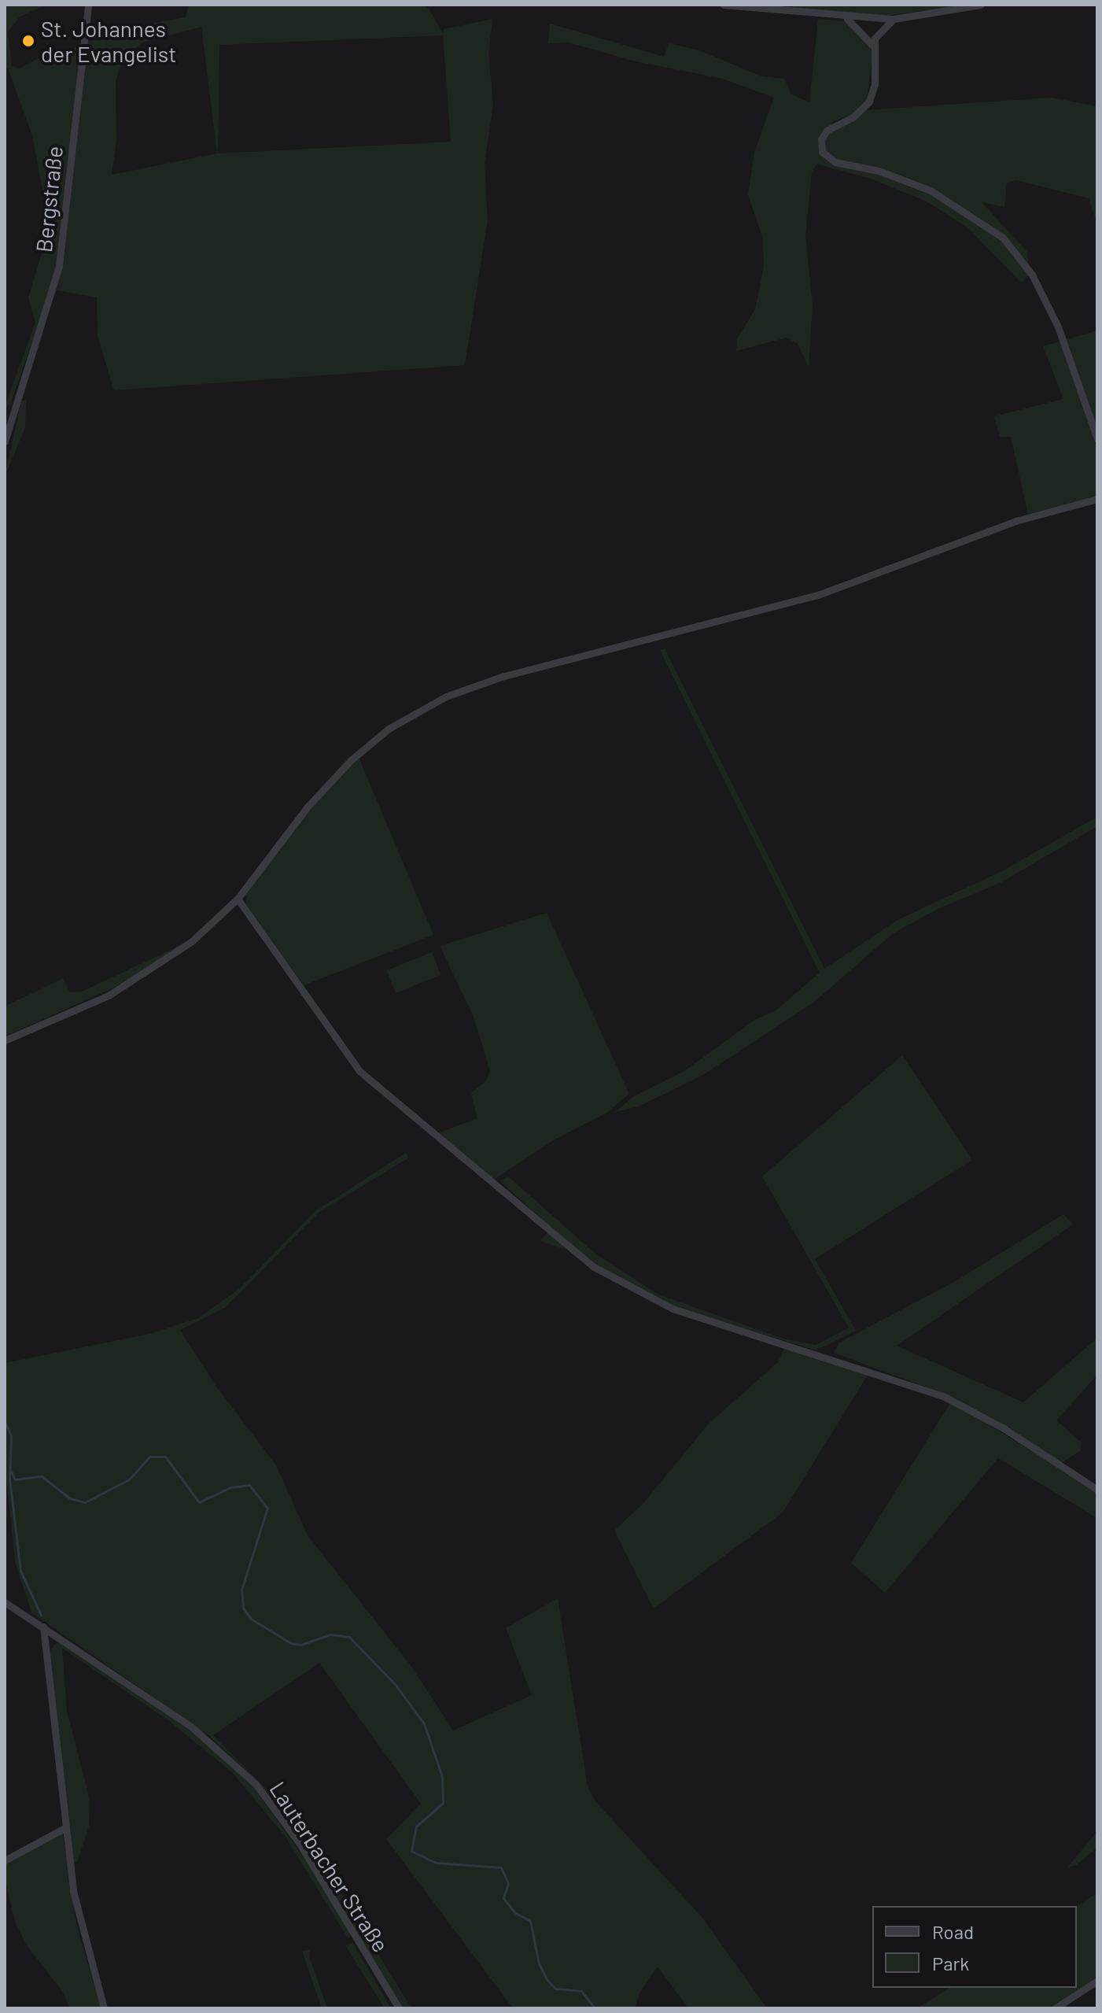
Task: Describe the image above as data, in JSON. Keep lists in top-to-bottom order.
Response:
{
  "streets": {
    "street": ["Bergstraße", "Lauterbacher Straße"]
  },
  "places": ["St. Johannes der Evangelist"],
  "legend": ["Road", "Park"]
}
